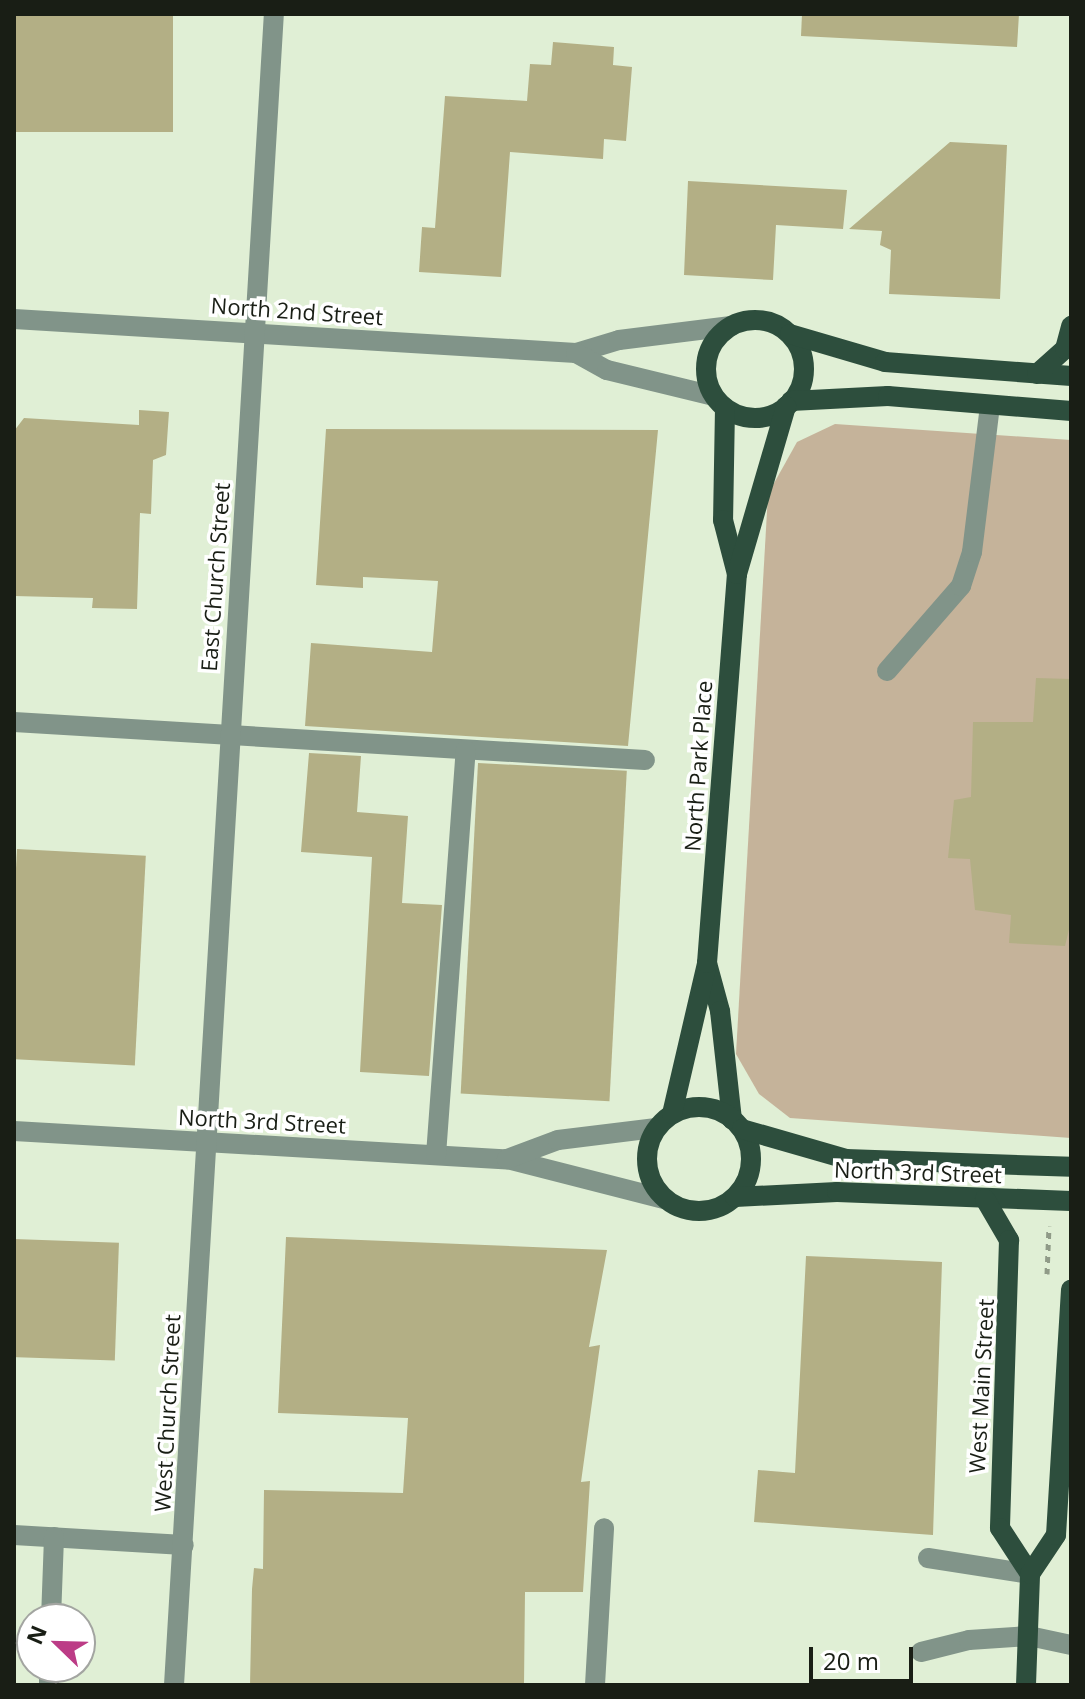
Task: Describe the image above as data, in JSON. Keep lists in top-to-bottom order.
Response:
{
  "streets": {
    "main road": ["North Park Place", "North 3rd Street", "West Main Street"],
    "street": ["North 2nd Street", "East Church Street", "West Church Street"]
  },
  "crossings": [
    ["North 2nd Street", "East Church Street"],
    ["North 2nd Street", "North Park Place"],
    ["East Church Street", "North 3rd Street"],
    ["East Church Street", "West Church Street"],
    ["North Park Place", "North 3rd Street"],
    ["North 3rd Street", "West Main Street"],
    ["North 3rd Street", "West Church Street"]
  ],
  "scale_bar": "20 m",
  "north": "top left"
}
